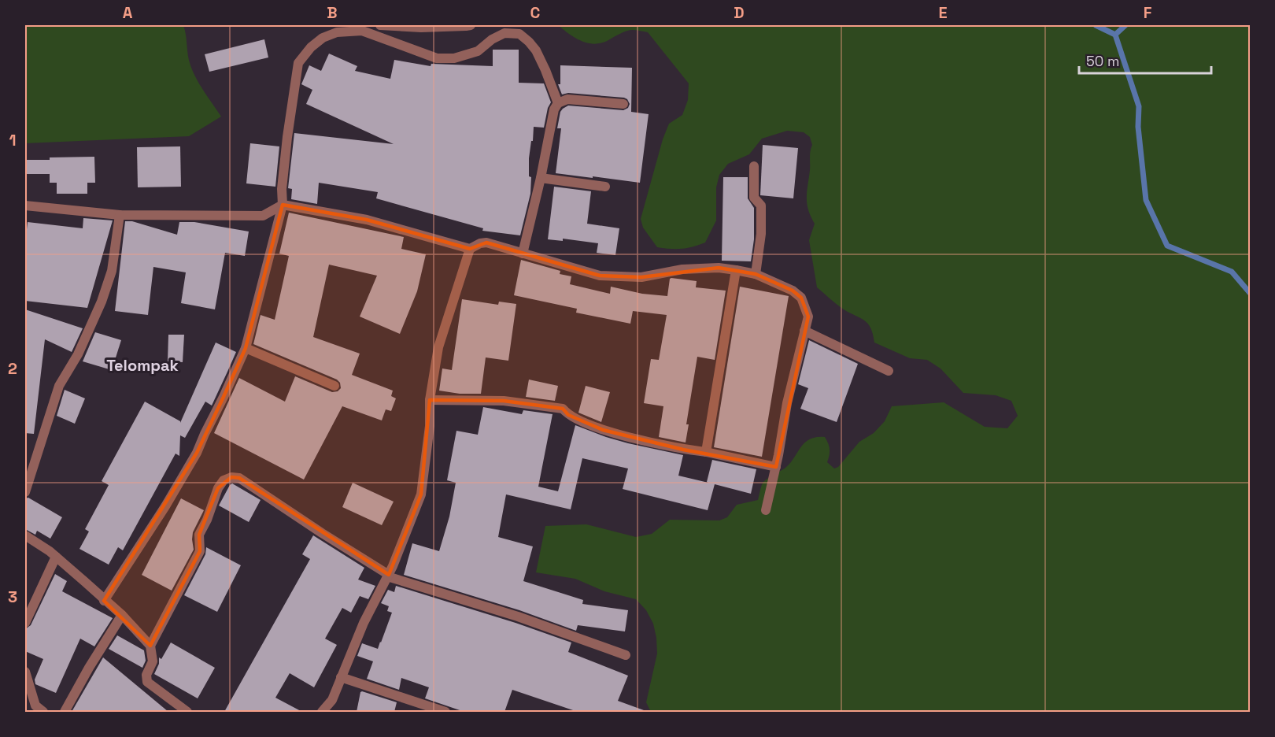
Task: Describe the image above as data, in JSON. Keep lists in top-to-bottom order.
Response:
{
  "districts": ["Telompak"],
  "scale_bar": "50 m",
  "grid": {
    "columns": [
      "A",
      "B",
      "C",
      "D",
      "E",
      "F"
    ],
    "rows": ["1", "2", "3"]
  }
}
